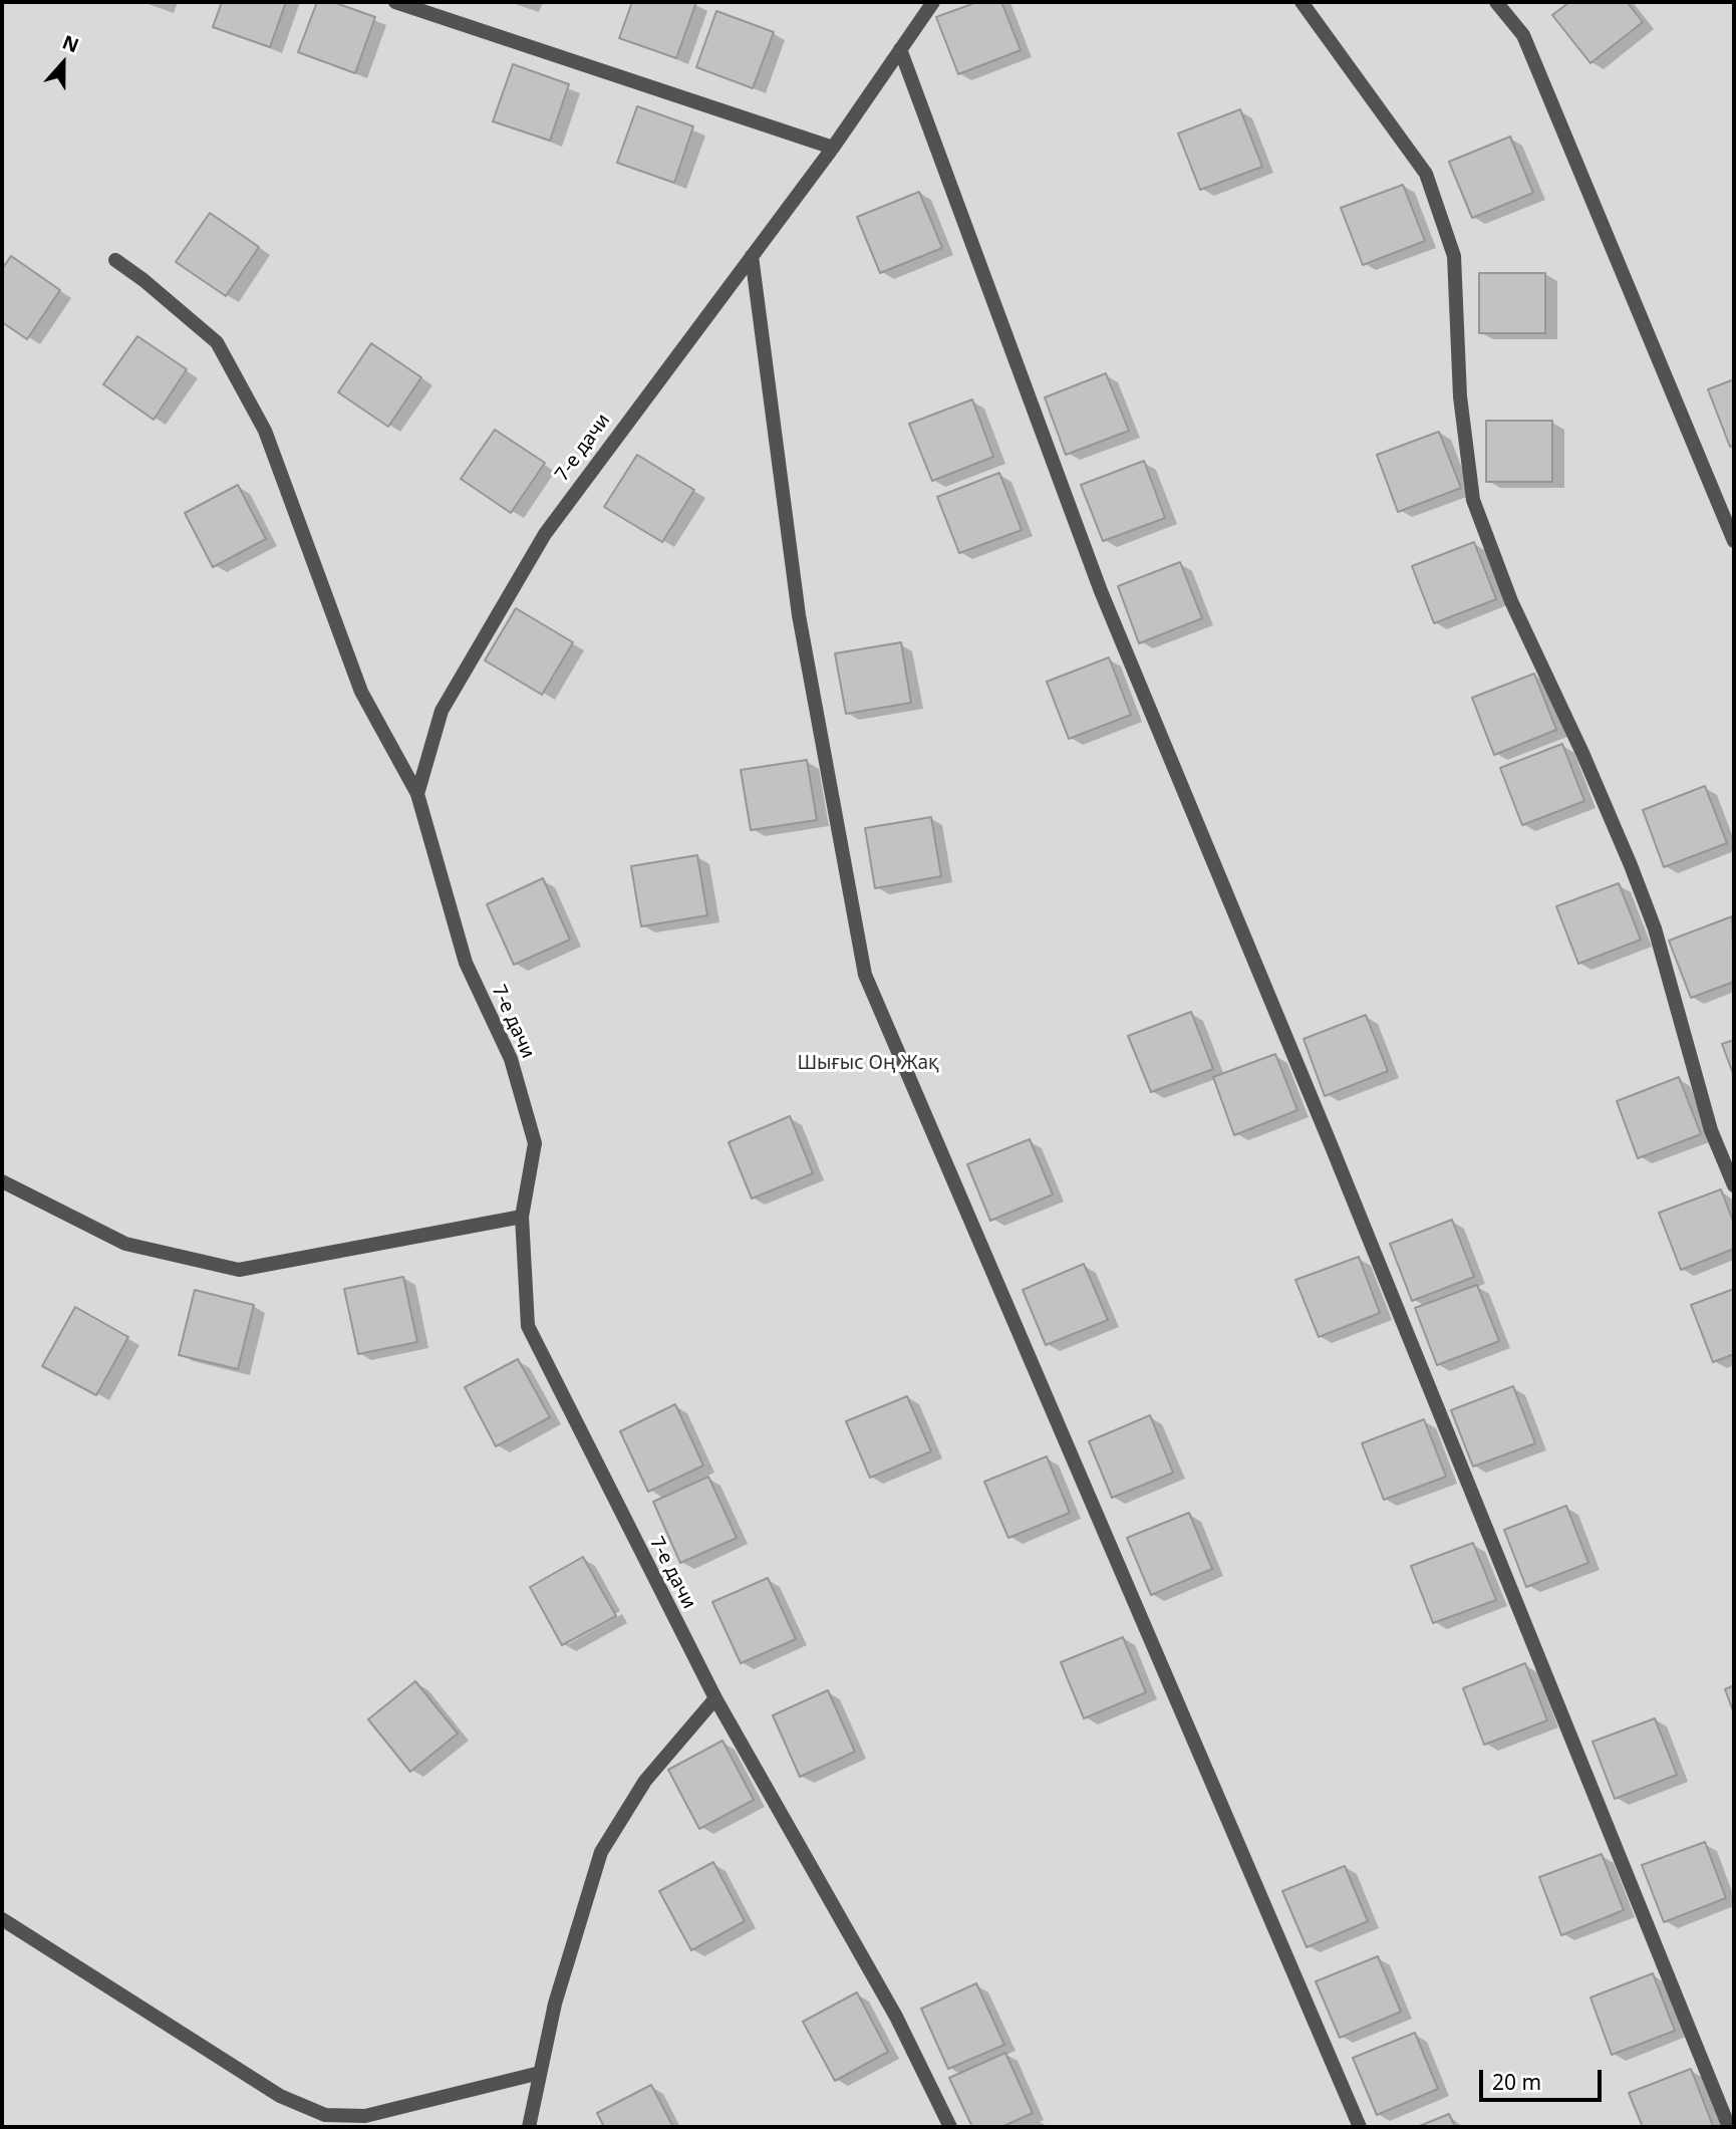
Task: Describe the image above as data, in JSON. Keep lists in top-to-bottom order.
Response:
{
  "streets": {
    "lane": ["7-е дачи"]
  },
  "parks": ["Шығыс Оң Жақ"],
  "scale_bar": "20 m",
  "north": "top"
}
